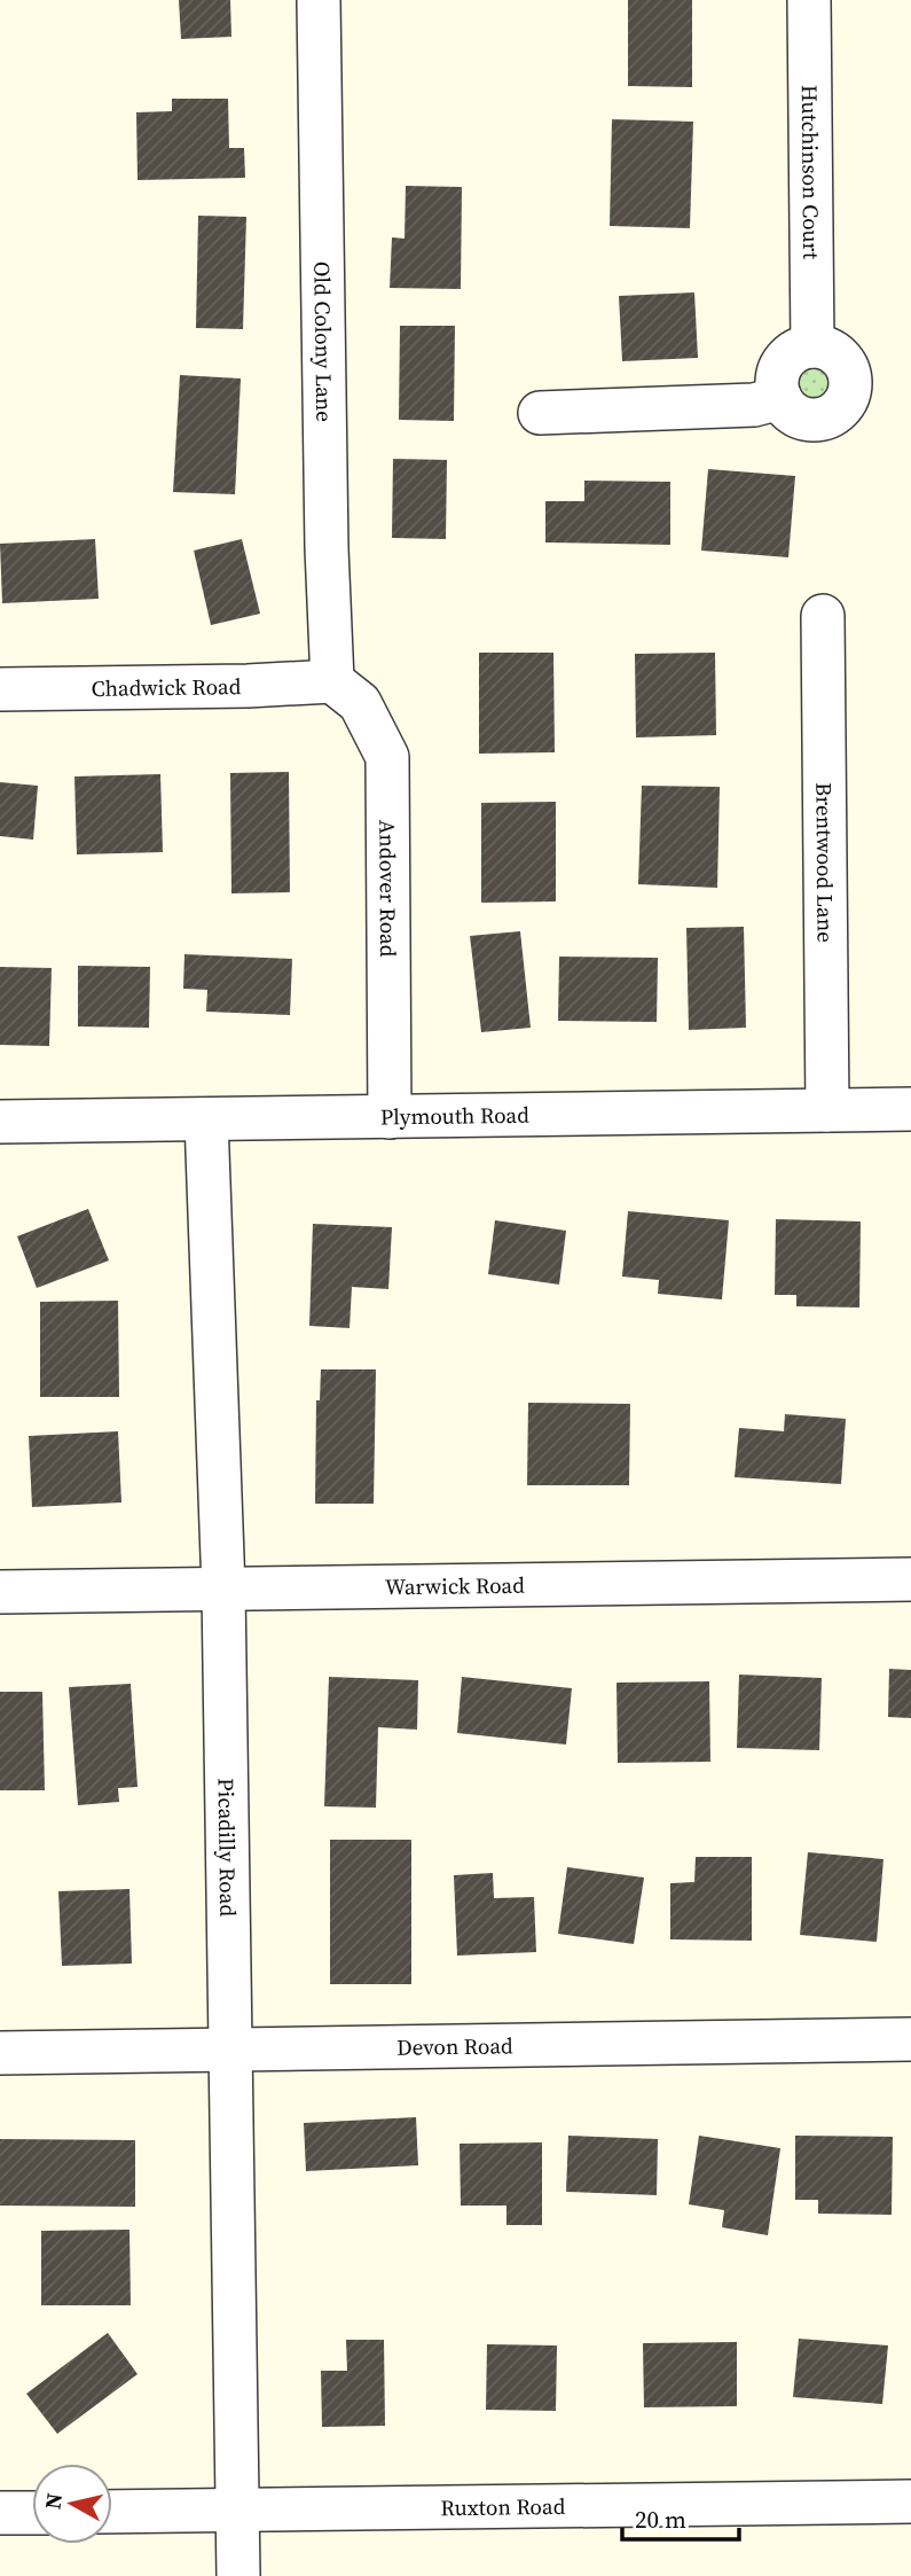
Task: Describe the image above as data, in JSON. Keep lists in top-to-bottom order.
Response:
{
  "streets": {
    "street": [
      "Hutchinson Court",
      "Old Colony Lane",
      "Chadwick Road",
      "Brentwood Lane",
      "Andover Road",
      "Plymouth Road",
      "Warwick Road",
      "Picadilly Road",
      "Devon Road",
      "Ruxton Road"
    ]
  },
  "crossings": [
    ["Old Colony Lane", "Chadwick Road"],
    ["Old Colony Lane", "Andover Road"],
    ["Chadwick Road", "Andover Road"],
    ["Brentwood Lane", "Plymouth Road"],
    ["Andover Road", "Plymouth Road"],
    ["Plymouth Road", "Picadilly Road"],
    ["Warwick Road", "Picadilly Road"],
    ["Picadilly Road", "Devon Road"],
    ["Picadilly Road", "Ruxton Road"]
  ],
  "scale_bar": "20 m",
  "north": "left"
}
